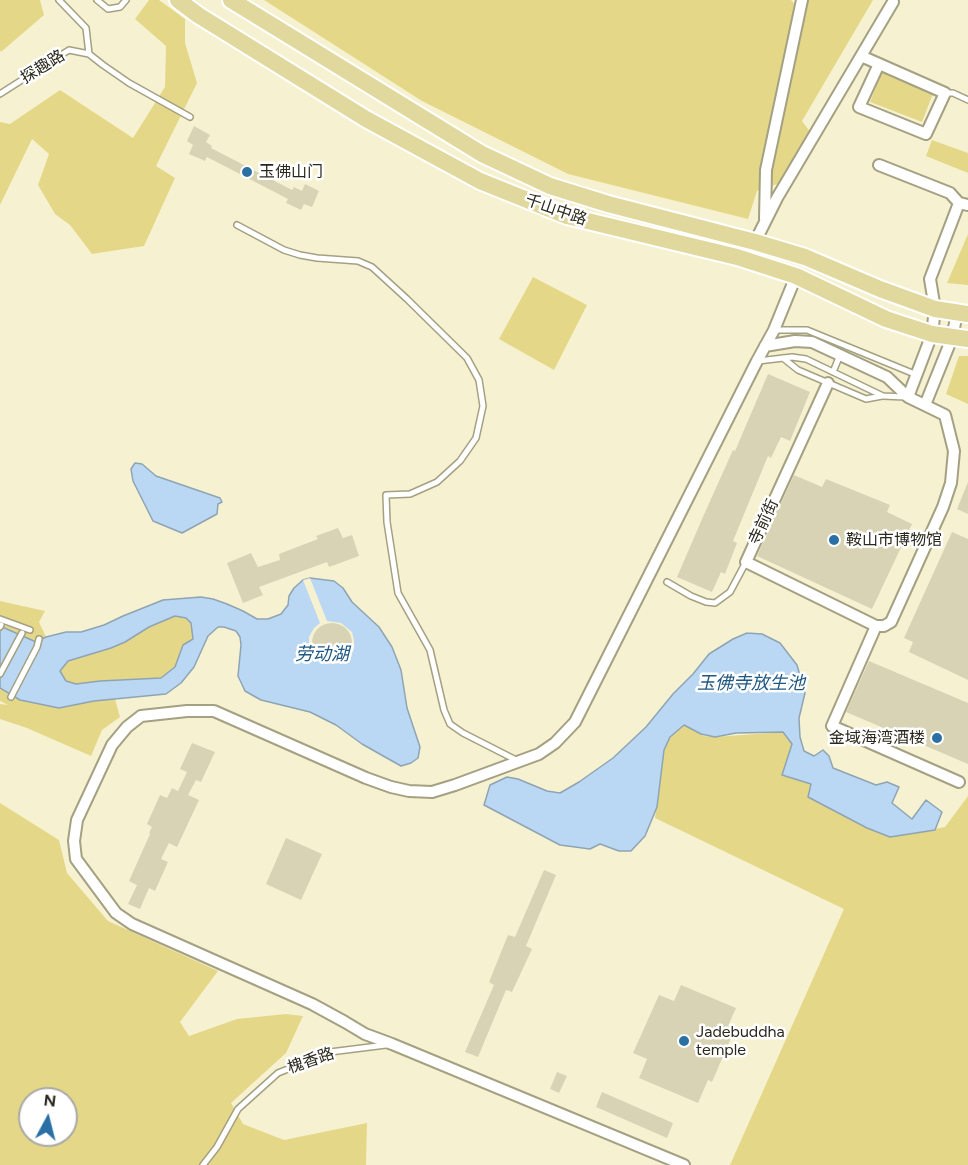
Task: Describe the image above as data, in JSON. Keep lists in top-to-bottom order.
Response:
{
  "streets": {
    "main road": ["千山中路"],
    "street": ["寺前街"],
    "lane": ["探趣路", "槐香路"]
  },
  "water": ["劳动湖", "玉佛寺放生池"],
  "places": [
    "玉佛山门",
    "鞍山市博物馆",
    "金域海湾酒楼",
    "Jadebuddha temple"
  ],
  "north": "top"
}
